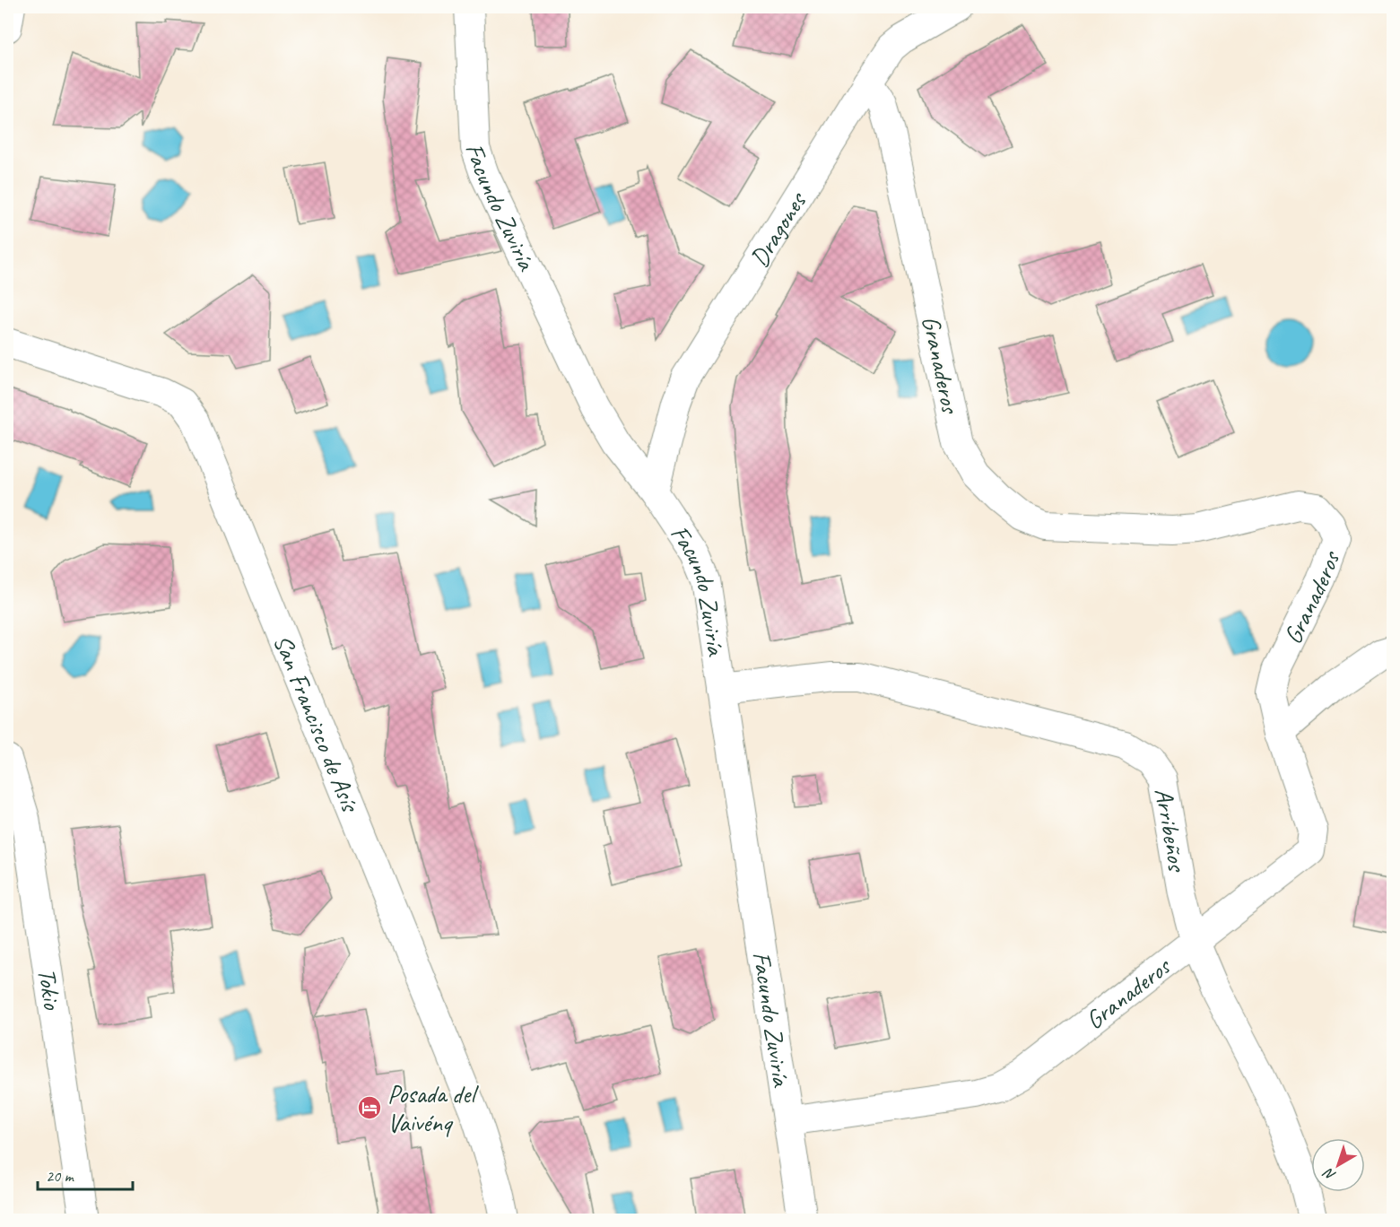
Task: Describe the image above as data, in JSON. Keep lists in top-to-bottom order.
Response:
{
  "streets": {
    "street": [
      "Facundo Zuviría",
      "Dragones",
      "Granaderos",
      "San Francisco de Asís",
      "Arribeños",
      "Tokio"
    ]
  },
  "crossings": [
    ["Facundo Zuviría", "Dragones"],
    ["Facundo Zuviría", "Granaderos"],
    ["Facundo Zuviría", "Arribeños"],
    ["Dragones", "Granaderos"],
    ["Granaderos", "Arribeños"]
  ],
  "places": {
    "hotel": ["Posada del Vaivénq"]
  },
  "scale_bar": "20 m",
  "north": "bottom left"
}
